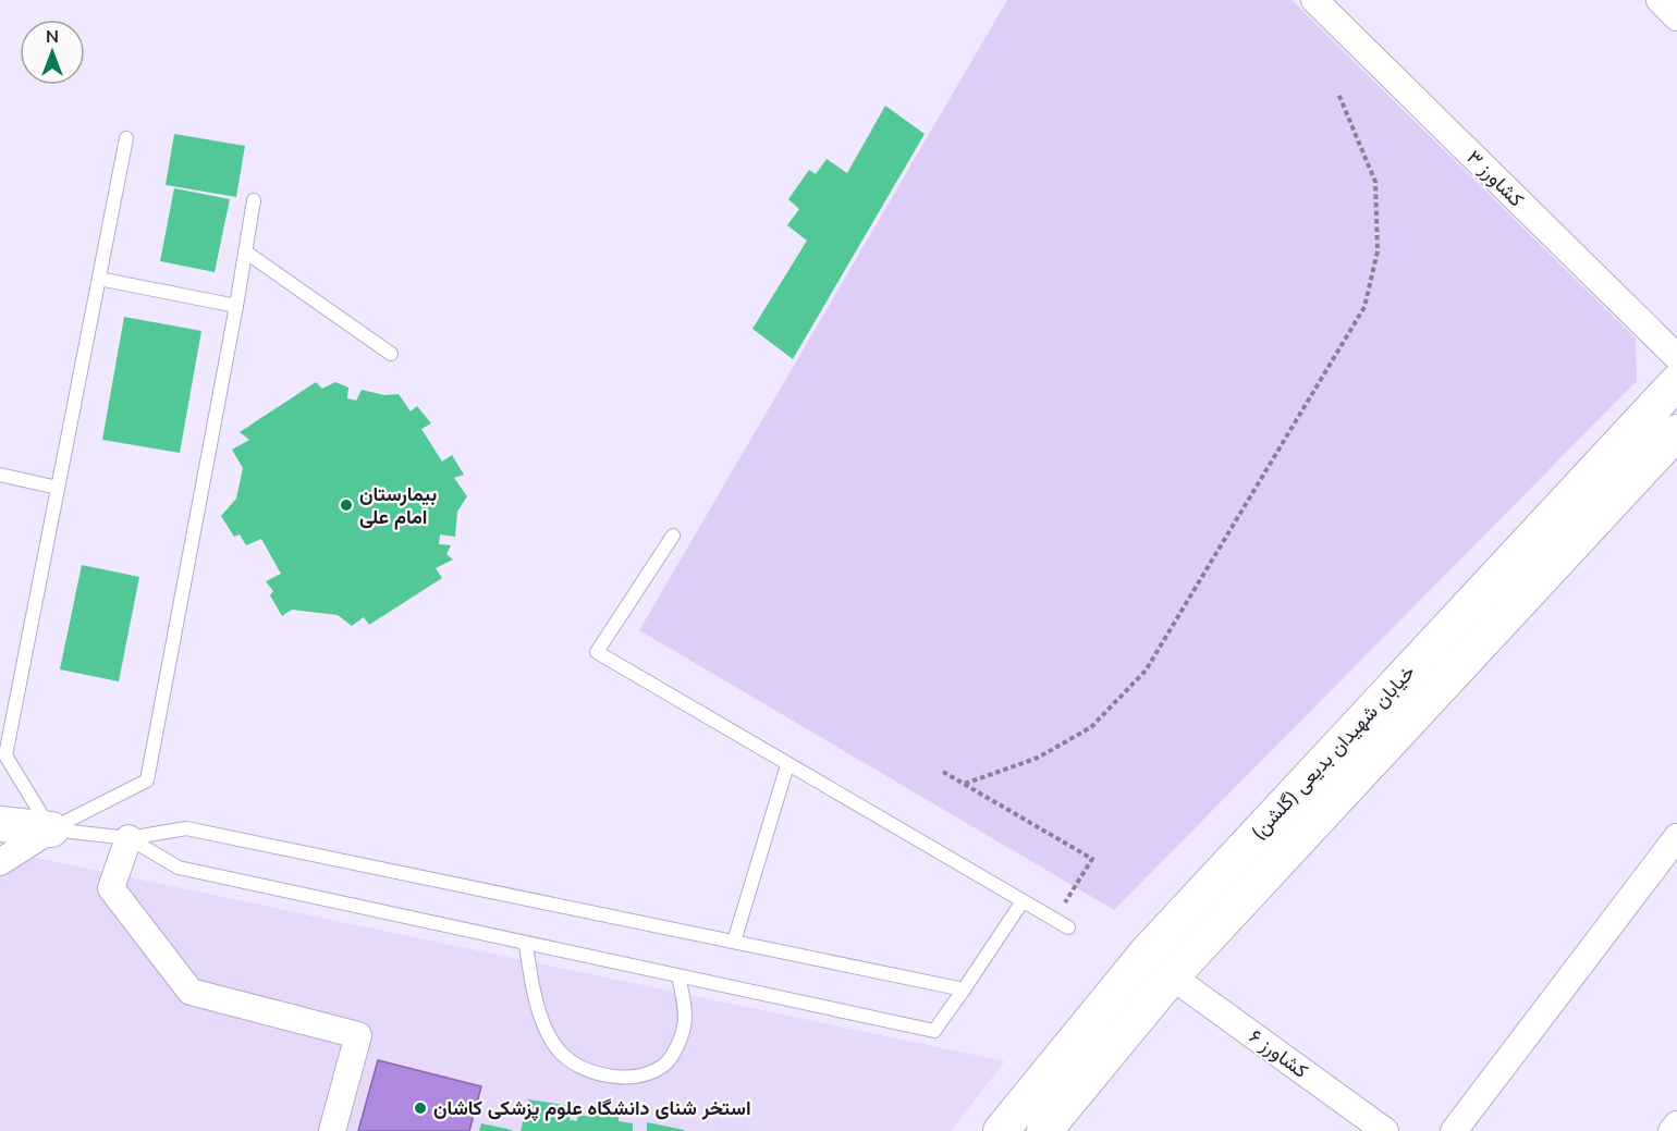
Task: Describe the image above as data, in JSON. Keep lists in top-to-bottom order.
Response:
{
  "streets": {
    "street": ["کشاورز ۳", "خیابان شهیدان بدیعی (گلشن)", "کشاورز ۶"]
  },
  "crossings": [
    ["خیابان شهیدان بدیعی (گلشن)", "کشاورز ۶"]
  ],
  "places": ["بیمارستان امام علی", "استخر شنای دانشگاه علوم پزشکی کاشان"],
  "north": "top"
}
